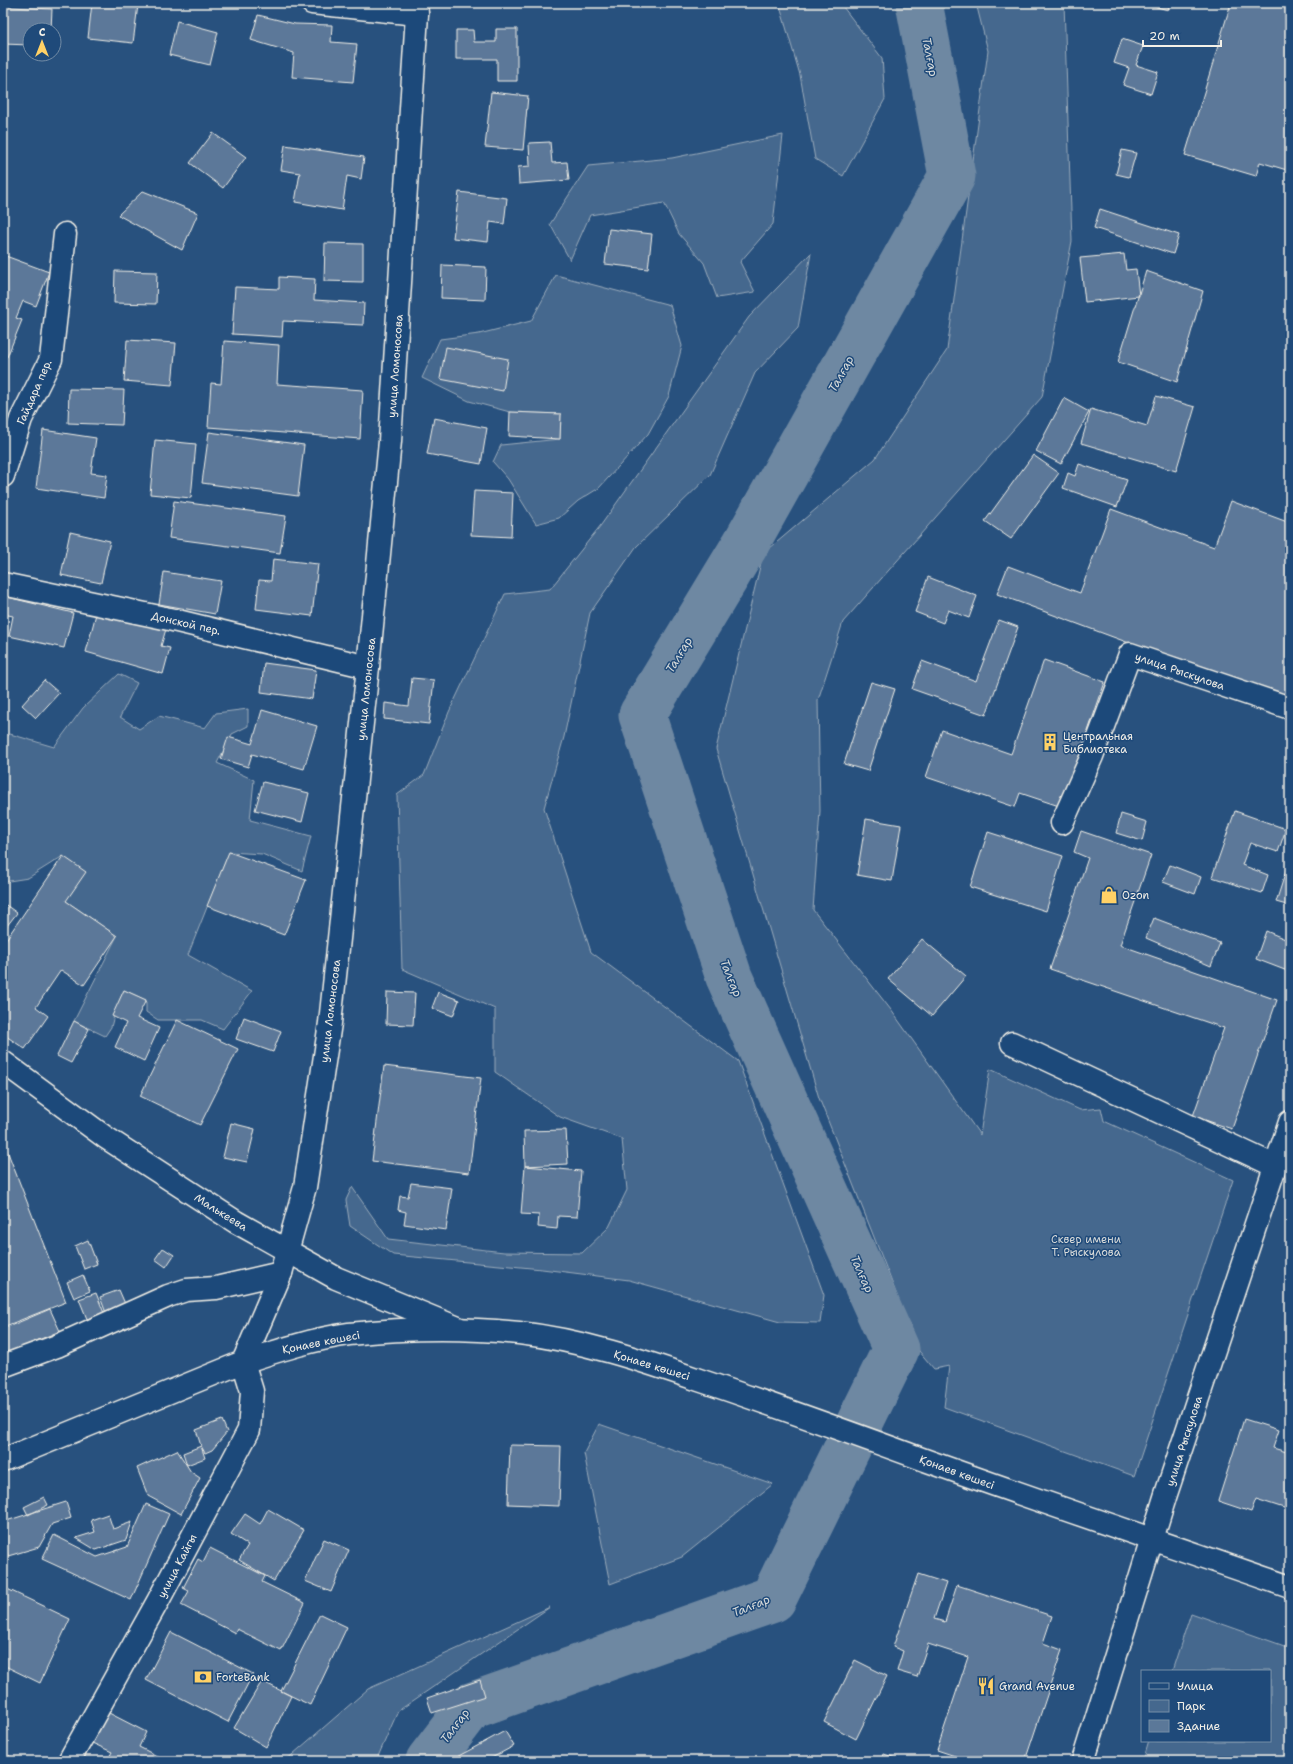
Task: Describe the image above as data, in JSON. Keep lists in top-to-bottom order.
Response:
{
  "streets": {
    "main road": [
      "улица Ломоносова",
      "Гайдара пер.",
      "Донской пер.",
      "улица Рыскулова",
      "Малькеева",
      "Қонаев көшесі",
      "улица Кайгы"
    ]
  },
  "crossings": [
    ["улица Ломоносова", "Донской пер."],
    ["улица Ломоносова", "Малькеева"],
    ["улица Ломоносова", "Қонаев көшесі"],
    ["улица Ломоносова", "улица Кайгы"],
    ["улица Рыскулова", "Қонаев көшесі"],
    ["Малькеева", "Қонаев көшесі"],
    ["Қонаев көшесі", "улица Кайгы"]
  ],
  "water": ["Талғар"],
  "parks": ["Сквер имени Т. Рыскулова"],
  "places": {
    "building": ["Центральная Библиотека"],
    "shop": ["Ozon"],
    "bank": ["ForteBank"],
    "restaurant": ["Grand Avenue"]
  },
  "legend": ["Улица", "Парк", "Здание"],
  "scale_bar": "20 m",
  "north": "top"
}
